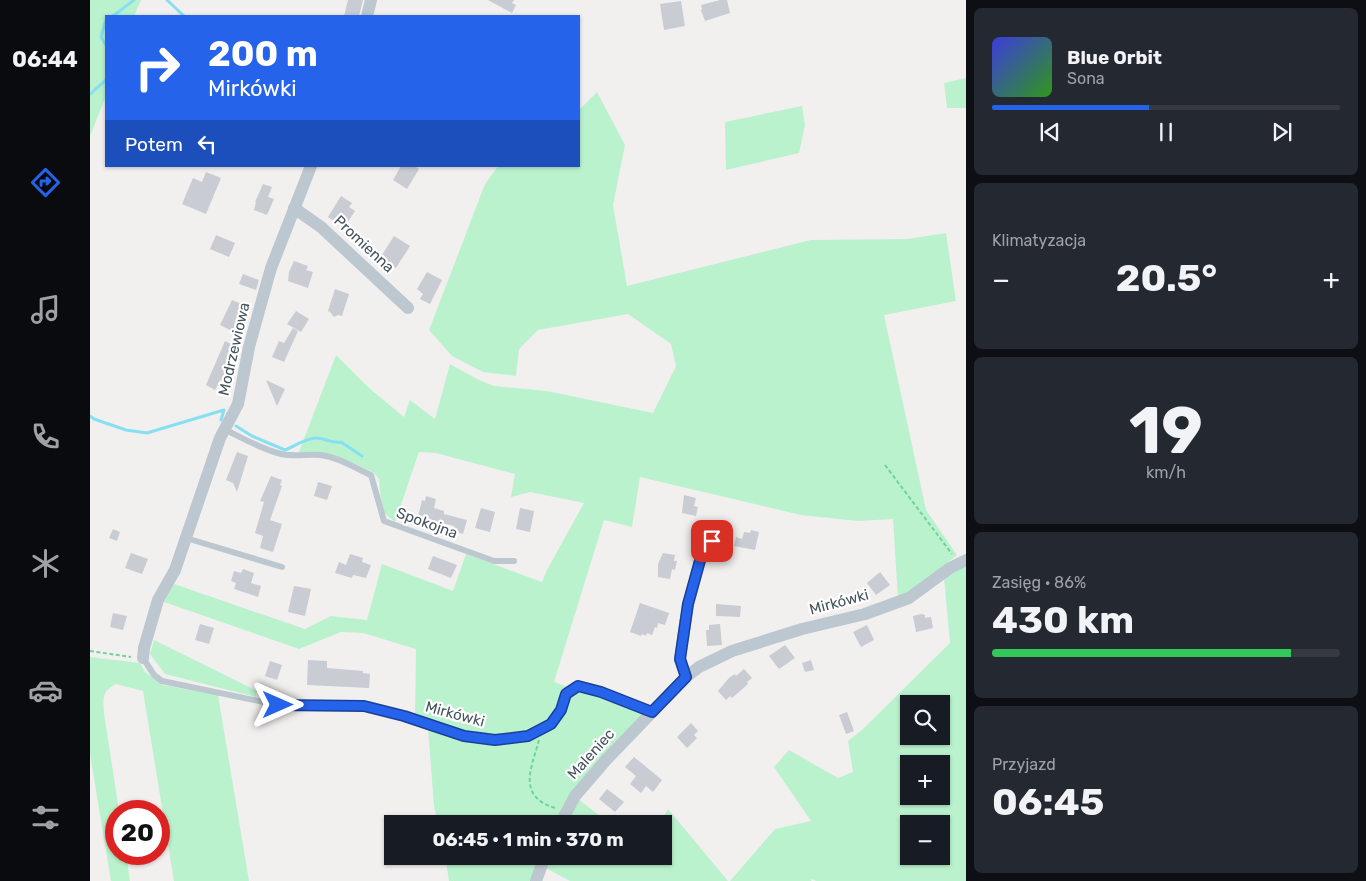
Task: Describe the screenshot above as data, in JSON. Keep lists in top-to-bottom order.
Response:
{
  "streets": {
    "street": [
      "Promienna",
      "Modrzewiowa",
      "Mirkówki",
      "Maleniec"
    ],
    "lane": ["Spokojna"]
  },
  "crossings": [
    ["Promienna", "Modrzewiowa"],
    ["Modrzewiowa", "Spokojna"],
    ["Modrzewiowa", "Mirkówki"],
    ["Mirkówki", "Maleniec"]
  ],
  "page": {
    "tabs": "06:44",
    "turn": ["200 m", "Mirkówki"],
    "song": ["Blue Orbit", "Sona"],
    "then": "Potem",
    "tile": [
      "Klimatyzacja",
      ["19", "km/h"],
      ["Zasięg · 86%", "430 km"],
      ["Przyjazd", "06:45"]
    ],
    "heat": ["−", "20.5°", "+"],
    "map_buttons": ["+", "−"],
    "limit": "20",
    "trip": "06:45 · 1 min · 370 m"
  }
}
